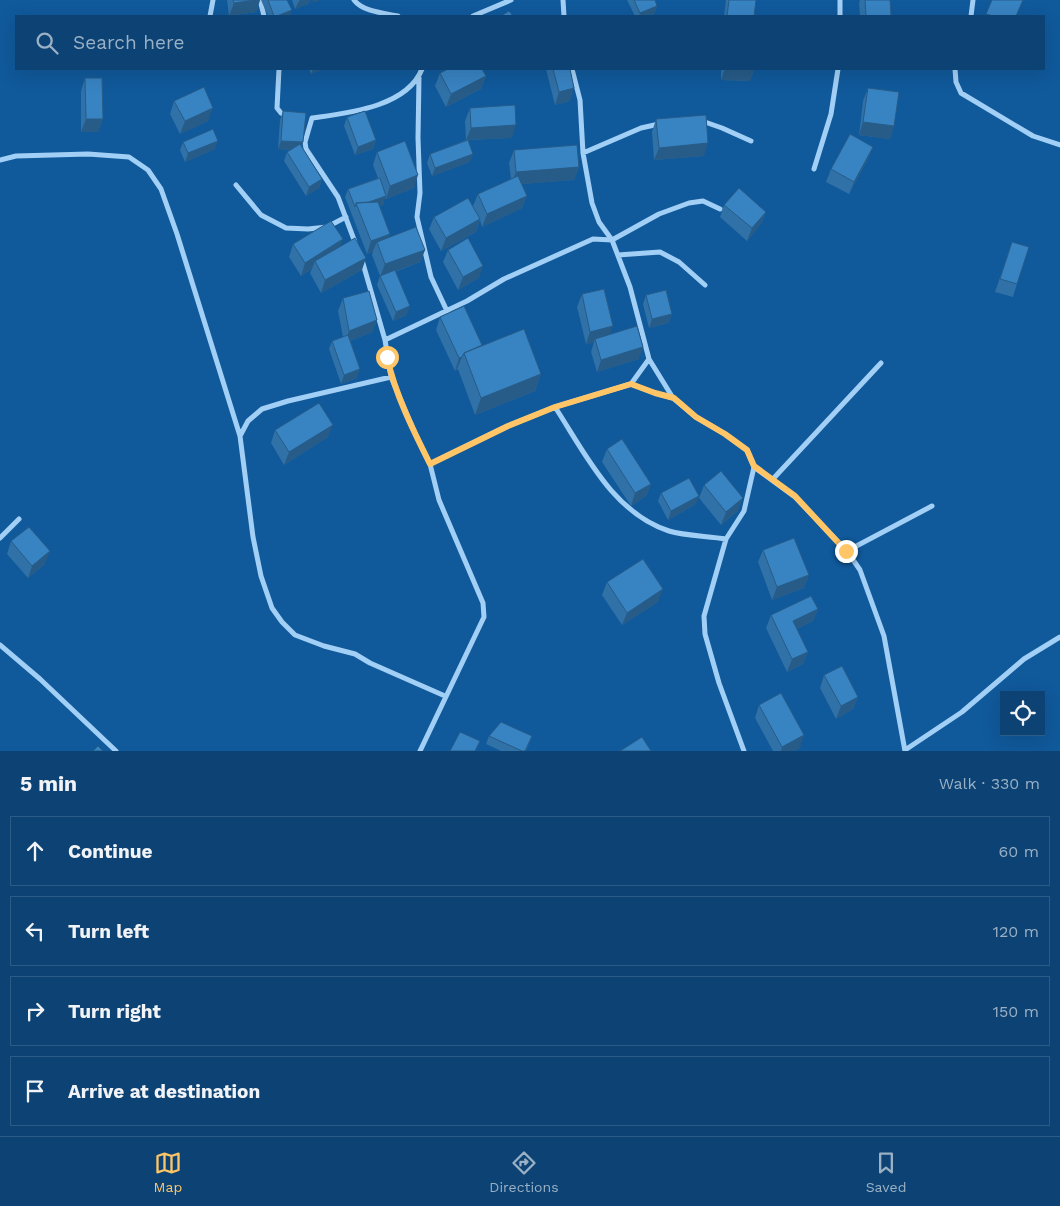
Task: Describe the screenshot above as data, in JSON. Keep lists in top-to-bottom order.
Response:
{
  "page": {
    "search": "Search here",
    "heading": ["5 min", "Walk · 330 m"],
    "list": [
      ["Continue", "60 m"],
      ["Turn left", "120 m"],
      ["Turn right", "150 m"],
      "Arrive at destination"
    ],
    "nav": ["Map", "Directions", "Saved"]
  }
}
